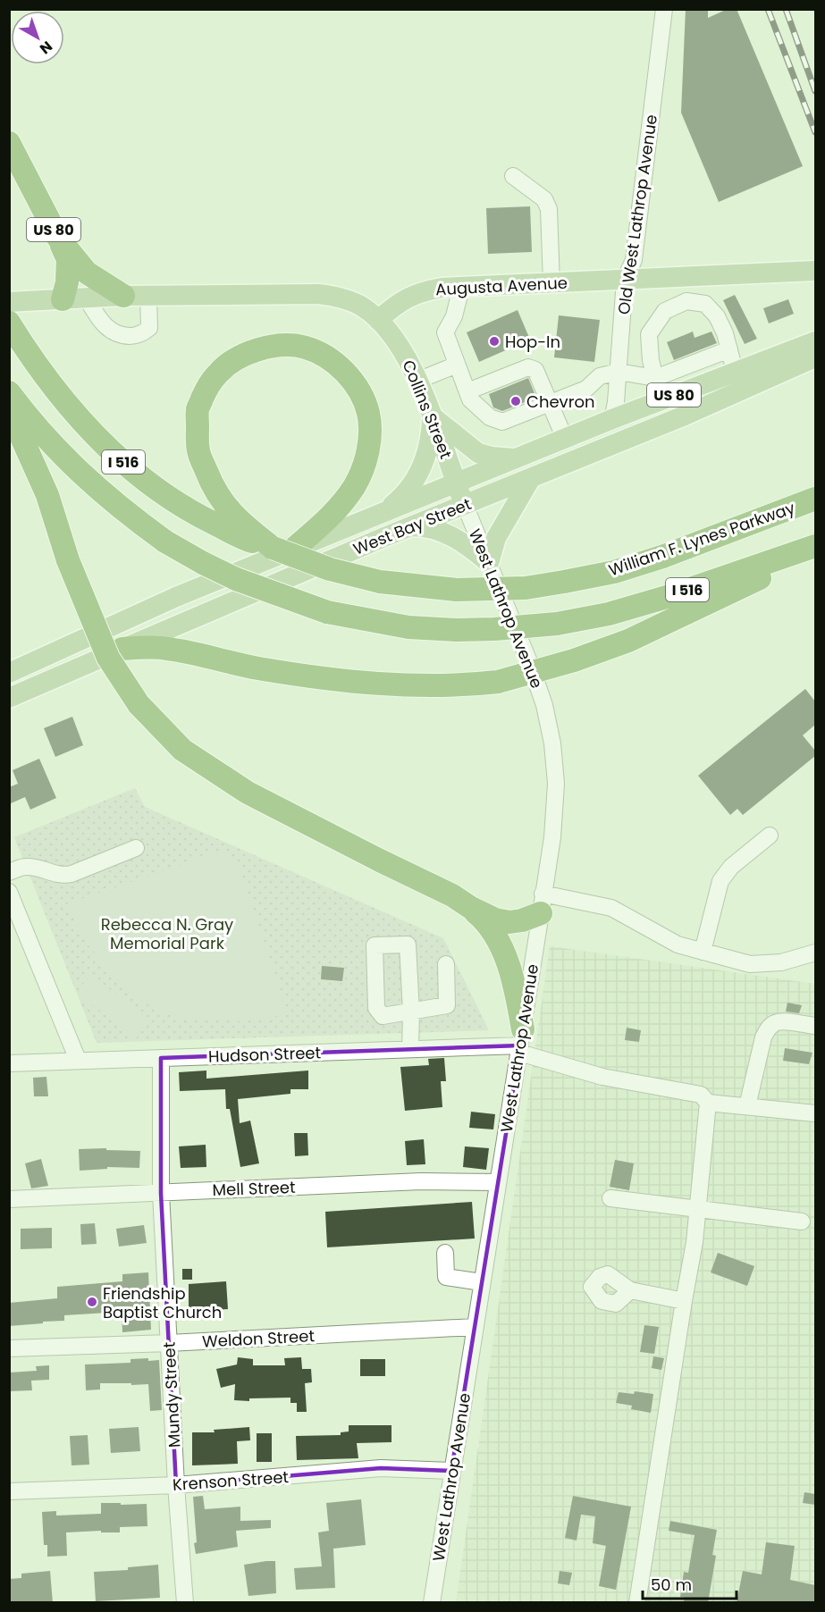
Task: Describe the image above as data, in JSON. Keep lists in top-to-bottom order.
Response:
{
  "streets": {
    "highway": ["US 80", "I 516", "William F. Lynes Parkway"],
    "main road": ["Augusta Avenue", "Collins Street", "West Bay Street"],
    "street": [
      "Old West Lathrop Avenue",
      "West Lathrop Avenue",
      "Hudson Street",
      "Mell Street",
      "Weldon Street",
      "Mundy Street",
      "Krenson Street"
    ]
  },
  "crossings": [
    ["Old West Lathrop Avenue", "Augusta Avenue"],
    ["Old West Lathrop Avenue", "West Bay Street"],
    ["Augusta Avenue", "Collins Street"],
    ["Collins Street", "West Bay Street"],
    ["Collins Street", "West Lathrop Avenue"],
    ["I 516", "William F. Lynes Parkway"],
    ["West Bay Street", "West Lathrop Avenue"],
    ["West Lathrop Avenue", "Hudson Street"],
    ["West Lathrop Avenue", "Mell Street"],
    ["West Lathrop Avenue", "Weldon Street"],
    ["West Lathrop Avenue", "Krenson Street"],
    ["Hudson Street", "Mundy Street"],
    ["Mell Street", "Mundy Street"],
    ["Weldon Street", "Mundy Street"],
    ["Mundy Street", "Krenson Street"]
  ],
  "parks": ["Rebecca N. Gray Memorial Park"],
  "places": ["Hop-In", "Chevron", "Friendship Baptist Church"],
  "scale_bar": "50 m",
  "north": "bottom right"
}
